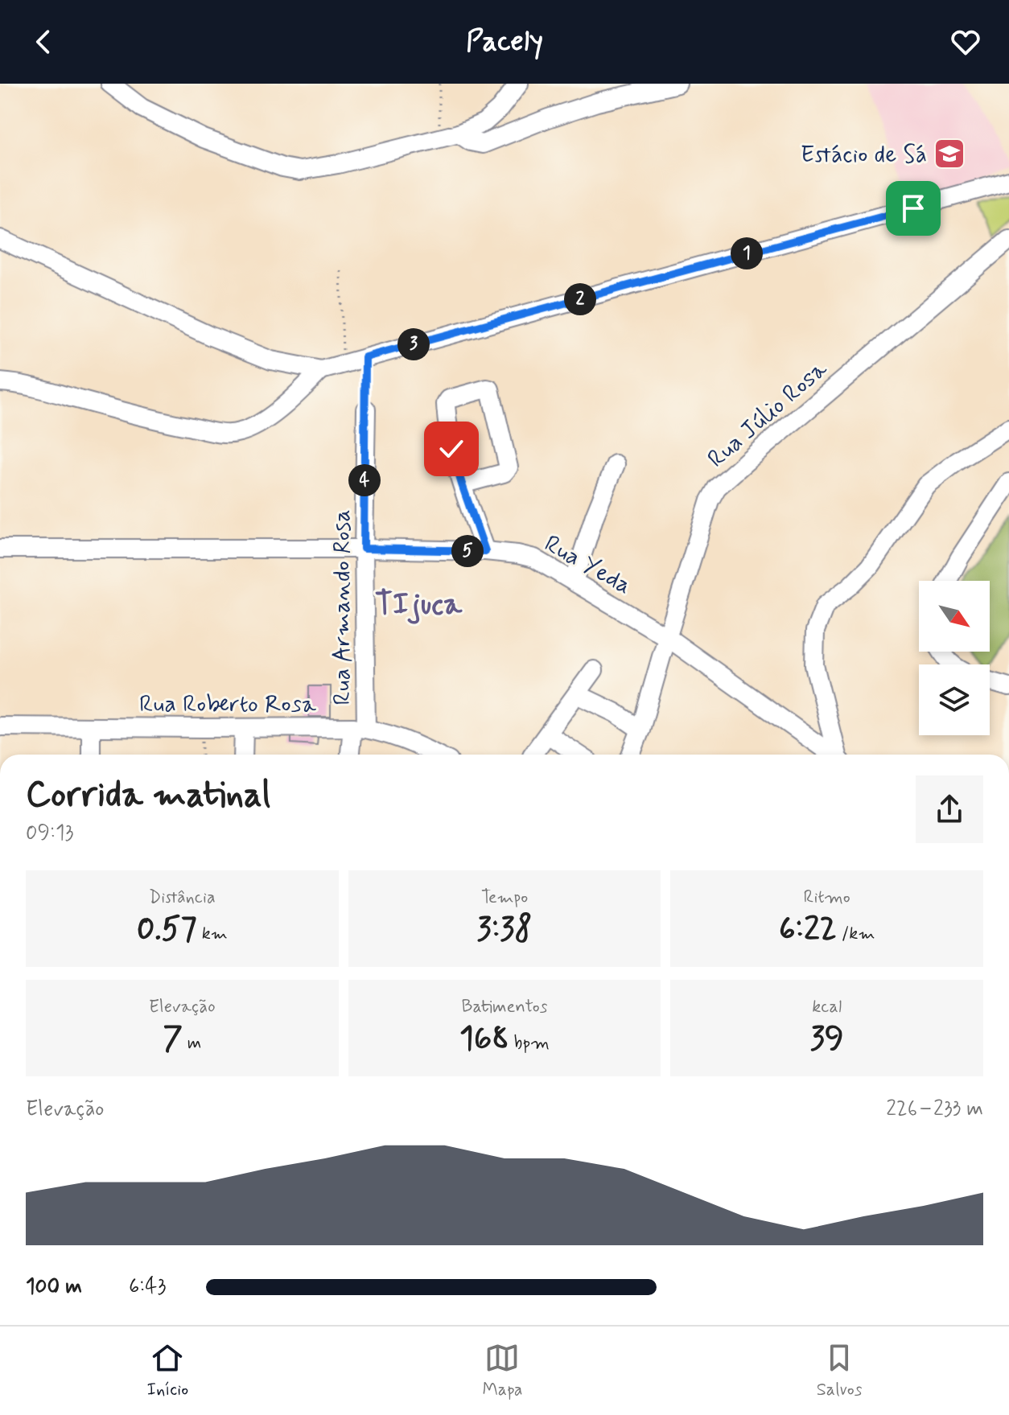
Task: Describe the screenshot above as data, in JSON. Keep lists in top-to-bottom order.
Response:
{
  "streets": {
    "street": [
      "Rua Júlio Rosa",
      "Rua Yeda",
      "Rua Armando Rosa",
      "Rua Roberto Rosa"
    ]
  },
  "crossings": [
    ["Rua Júlio Rosa", "Rua Yeda"],
    ["Rua Yeda", "Rua Armando Rosa"],
    ["Rua Armando Rosa", "Rua Roberto Rosa"]
  ],
  "districts": ["TIjuca"],
  "places": {
    "school or university": ["Estácio de Sá"]
  },
  "north": "bottom right",
  "page": {
    "header": "Pacely",
    "pins": [
      "1",
      "2",
      "3",
      "4",
      "5"
    ],
    "heading": ["Corrida matinal", "09:13"],
    "stats": [
      ["Distância", "0.57 km"],
      ["Tempo", "3:38"],
      ["Ritmo", "6:22 /km"],
      ["Elevação", "7 m"],
      ["Batimentos", "168 bpm"],
      ["kcal", "39"]
    ],
    "chart": ["Elevação", "226–233 m"],
    "list": [
      {
        "name": "100 m",
        "note": "6:43"
      }
    ],
    "tabs": ["Início", "Mapa", "Salvos"]
  }
}
